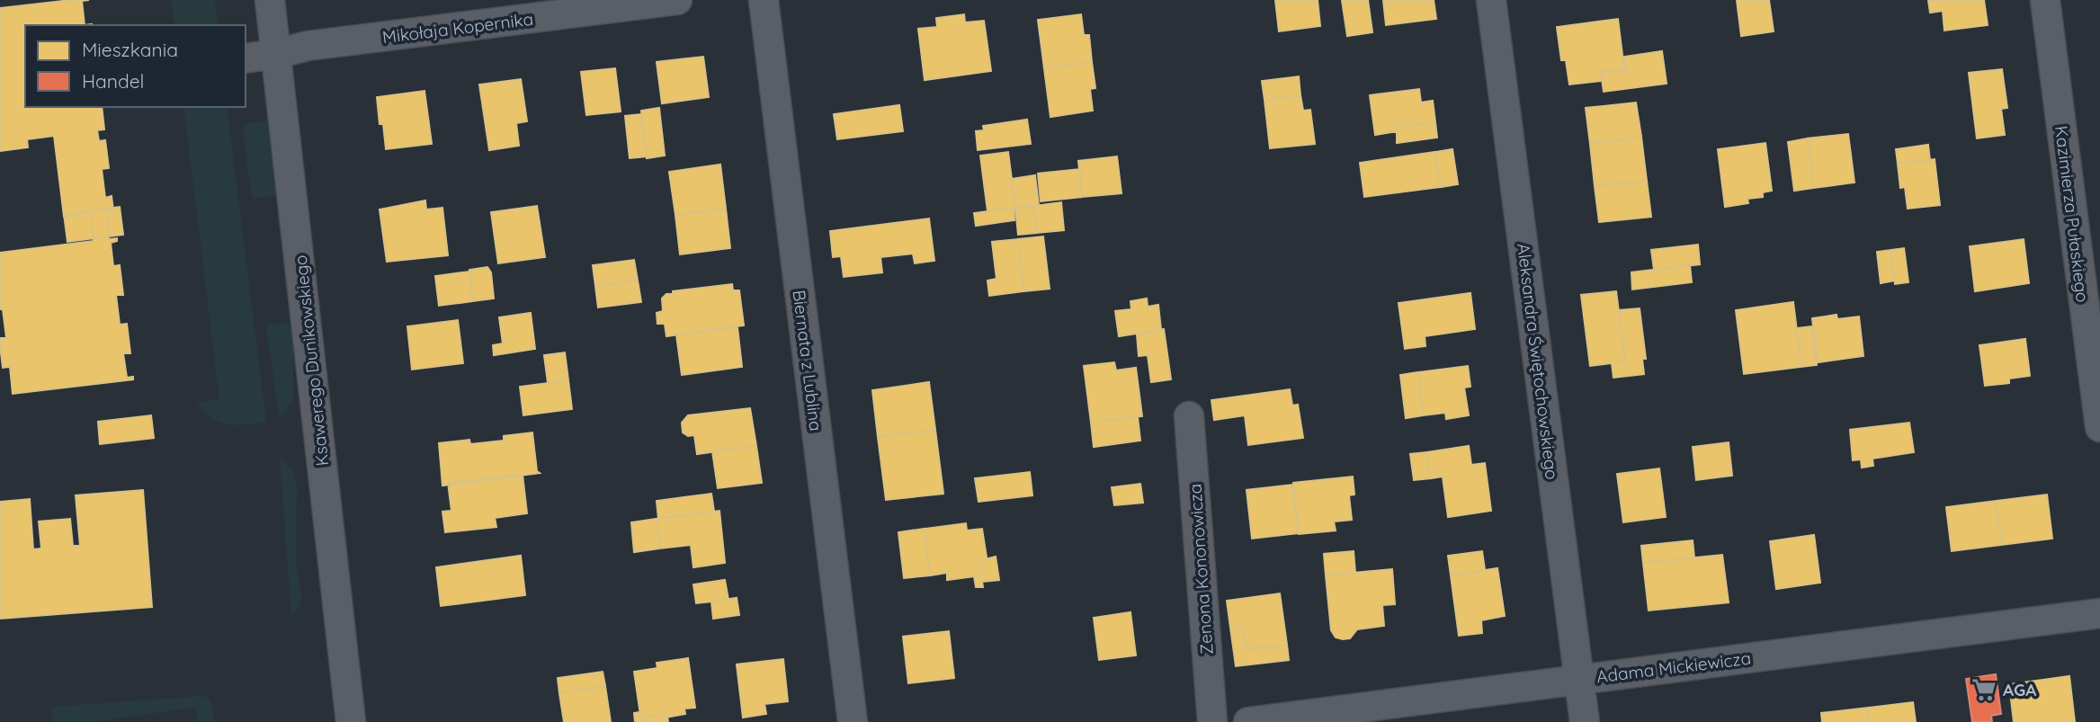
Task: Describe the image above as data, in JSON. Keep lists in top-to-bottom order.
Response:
{
  "streets": {
    "street": [
      "Mikołaja Kopernika",
      "Kazimierza Pułaskiego",
      "Ksawerego Dunikowskiego",
      "Biernata z Lublina",
      "Aleksandra Świętochowskiego",
      "Zenona Kononowicza",
      "Adama Mickiewicza"
    ]
  },
  "crossings": [
    ["Mikołaja Kopernika", "Ksawerego Dunikowskiego"],
    ["Aleksandra Świętochowskiego", "Adama Mickiewicza"]
  ],
  "places": {
    "supermarket": ["AGA"]
  },
  "legend": ["Mieszkania", "Handel"]
}
